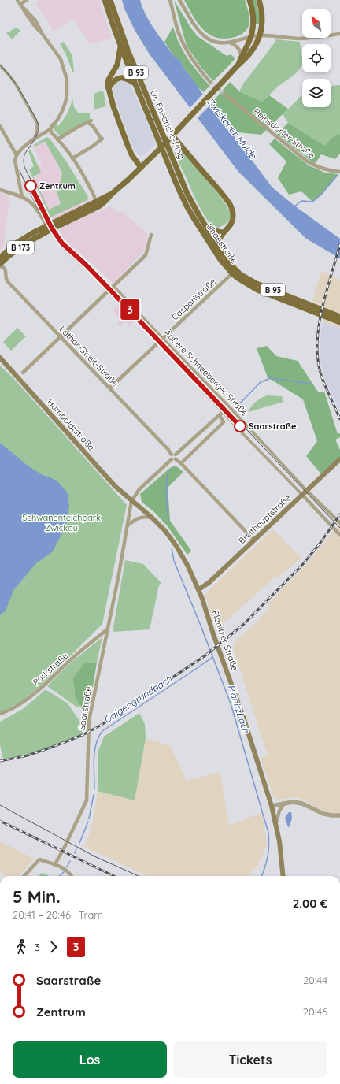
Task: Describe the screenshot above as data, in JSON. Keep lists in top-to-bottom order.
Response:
{
  "streets": {
    "main road": [
      "B 93",
      "Dr.-Friedrichs-Ring",
      "Uhdestraße",
      "B 173",
      "Humboldtstraße",
      "Breithauptstraße",
      "Planitzer Straße"
    ],
    "street": [
      "Reinsdorfer Straße",
      "Casparistraße",
      "Lothar-Streit-Straße",
      "Äußere Schneeberger Straße",
      "Parkstraße",
      "Saarstraße"
    ]
  },
  "crossings": [
    ["Dr.-Friedrichs-Ring", "Uhdestraße"],
    ["Uhdestraße", "Casparistraße"],
    ["B 173", "Lothar-Streit-Straße"],
    ["Casparistraße", "Lothar-Streit-Straße"],
    ["Casparistraße", "Äußere Schneeberger Straße"],
    ["Lothar-Streit-Straße", "Breithauptstraße"],
    ["Lothar-Streit-Straße", "Saarstraße"],
    ["Äußere Schneeberger Straße", "Breithauptstraße"],
    ["Humboldtstraße", "Planitzer Straße"],
    ["Humboldtstraße", "Saarstraße"],
    ["Breithauptstraße", "Planitzer Straße"],
    ["Planitzer Straße", "Saarstraße"],
    ["Parkstraße", "Saarstraße"]
  ],
  "water": ["Zwickauer Mulde", "Galgengrundbach", "Planitzbach"],
  "parks": ["Schwanenteichpark Zwickau"],
  "places": ["Zentrum", "Saarstraße"],
  "lines": ["tram line 3"],
  "north": "top left",
  "page": {
    "on_map": "3",
    "heading": ["5 Min.", "20:41 – 20:46 · Tram", "2.00 €"],
    "legs": ["3", "3"],
    "list": [
      {
        "name": "Saarstraße",
        "value": "20:44"
      },
      {
        "name": "Zentrum",
        "value": "20:46"
      }
    ],
    "buttons": ["Los", "Tickets"]
  }
}
